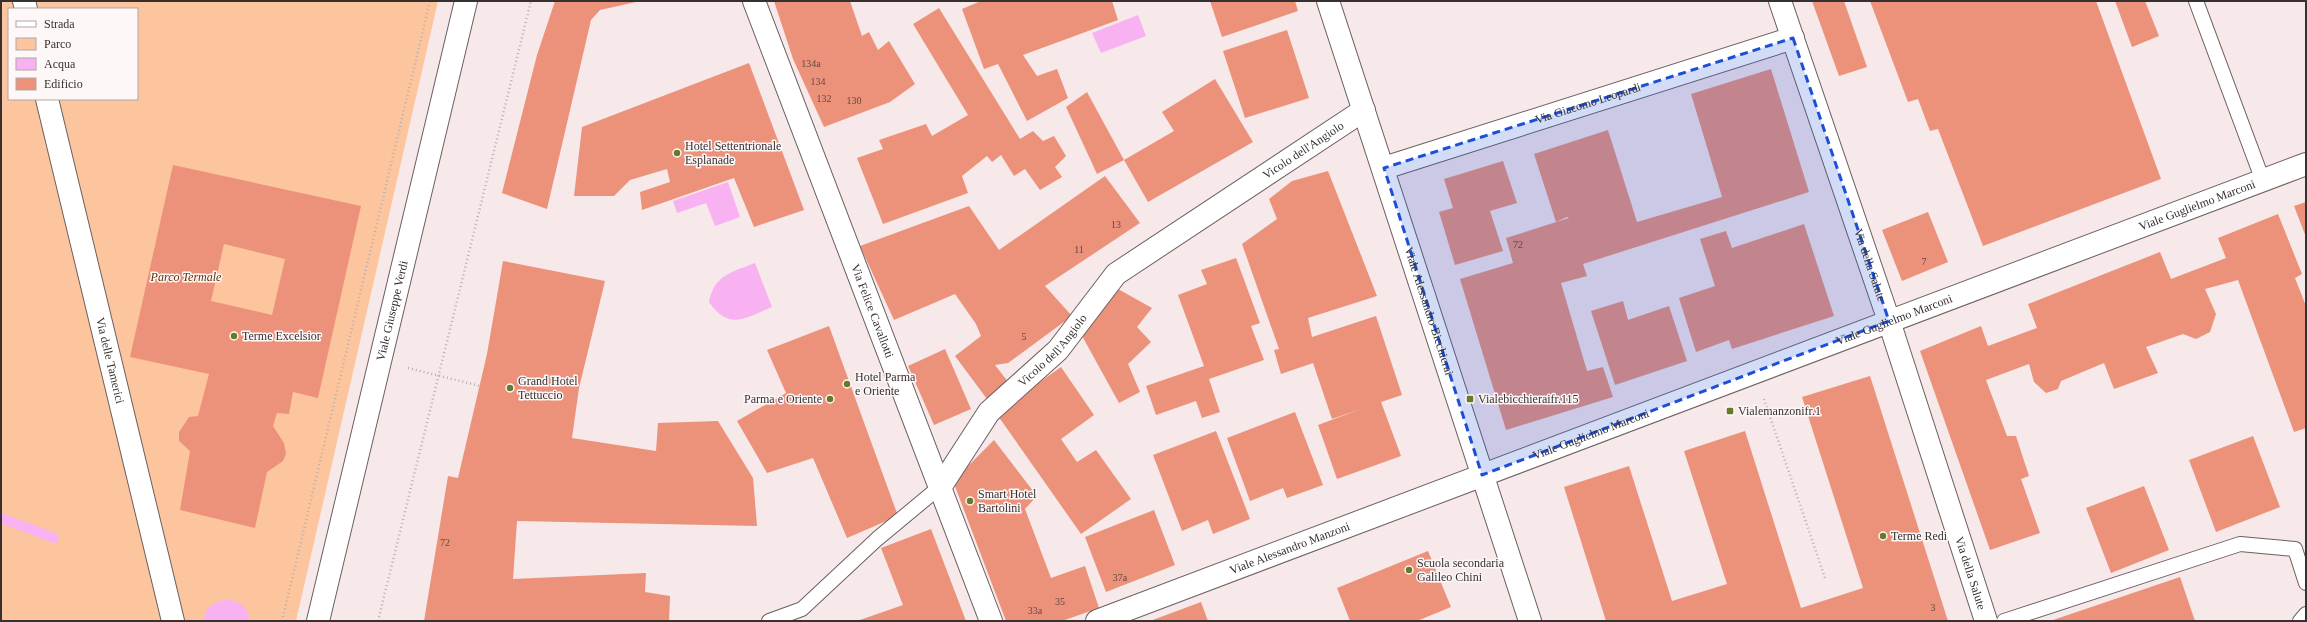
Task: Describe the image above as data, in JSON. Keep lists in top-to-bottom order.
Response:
{
  "streets": {
    "street": [
      "Via Giacomo Leopardi",
      "Vicolo dell'Angiolo",
      "Viale Guglielmo Marconi",
      "Via della Salute",
      "Viale Giuseppe Verdi",
      "Via Felice Cavallotti",
      "Viale Alessandro Bicchierai",
      "Via delle Tamerici",
      "Viale Alessandro Manzoni"
    ]
  },
  "crossings": [
    ["Via Giacomo Leopardi", "Via della Salute"],
    ["Via Giacomo Leopardi", "Viale Alessandro Bicchierai"],
    ["Vicolo dell'Angiolo", "Via Felice Cavallotti"],
    ["Vicolo dell'Angiolo", "Viale Alessandro Bicchierai"],
    ["Viale Guglielmo Marconi", "Via della Salute"],
    ["Viale Guglielmo Marconi", "Viale Alessandro Bicchierai"],
    ["Viale Guglielmo Marconi", "Viale Alessandro Manzoni"],
    ["Viale Alessandro Bicchierai", "Viale Alessandro Manzoni"]
  ],
  "parks": ["Parco Termale"],
  "places": {
    "other": [
      "Hotel Settentrionale Esplanade",
      "Terme Excelsior",
      "Hotel Parma e Oriente",
      "Grand Hotel Tettuccio",
      "Parma e Oriente",
      "Smart Hotel Bartolini",
      "Terme Redi",
      "Scuola secondaria Galileo Chini"
    ],
    "transit": ["Vialebicchieraifr.115", "Vialemanzonifr.1"]
  },
  "house_numbers": [
    "134a",
    "134",
    "132",
    "130",
    "13",
    "72",
    "11",
    "7",
    "5",
    "72",
    "37a",
    "35",
    "3",
    "33a"
  ],
  "legend": [
    "Strada",
    "Parco",
    "Acqua",
    "Edificio"
  ]
}
